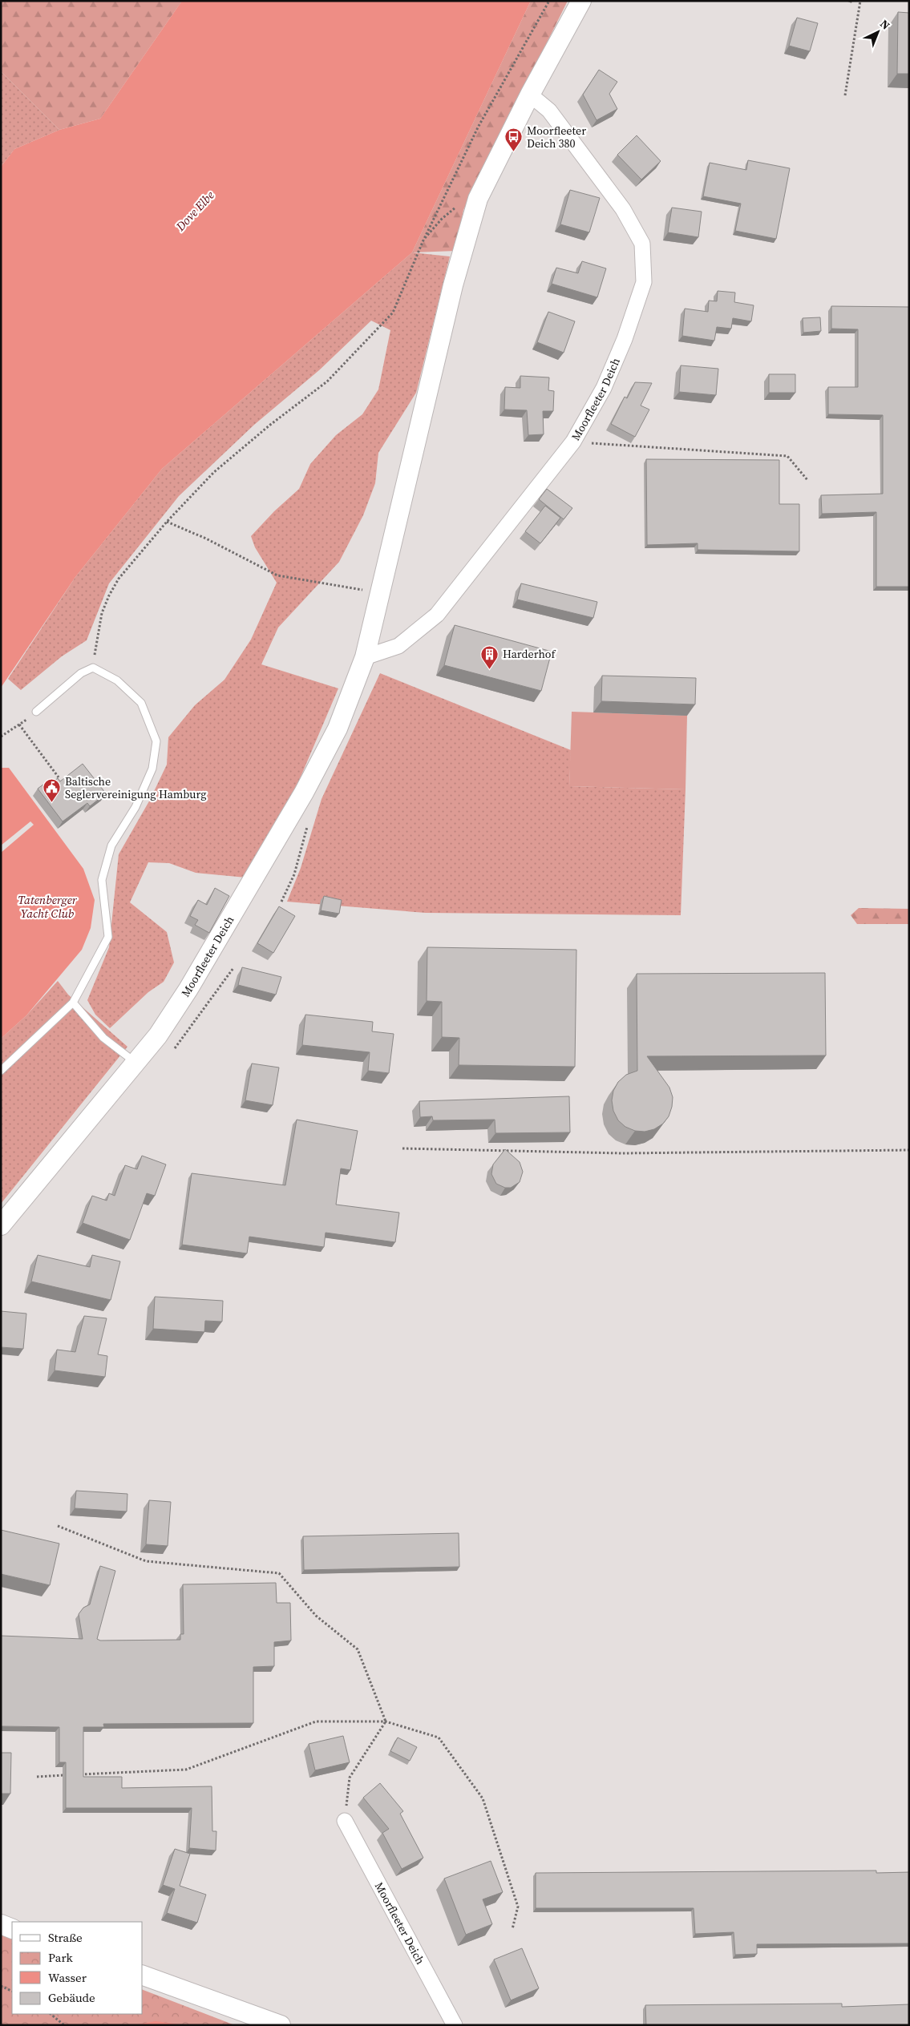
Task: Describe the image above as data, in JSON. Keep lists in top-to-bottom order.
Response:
{
  "streets": {
    "street": ["Moorfleeter Deich"]
  },
  "water": ["Dove Elbe", "Tatenberger Yacht Club"],
  "places": {
    "bus stop": ["Moorfleeter Deich 380"],
    "building": ["Harderhof"],
    "public building": ["Baltische Seglervereinigung Hamburg"]
  },
  "legend": [
    "Straße",
    "Park",
    "Wasser",
    "Gebäude"
  ],
  "north": "top right"
}
